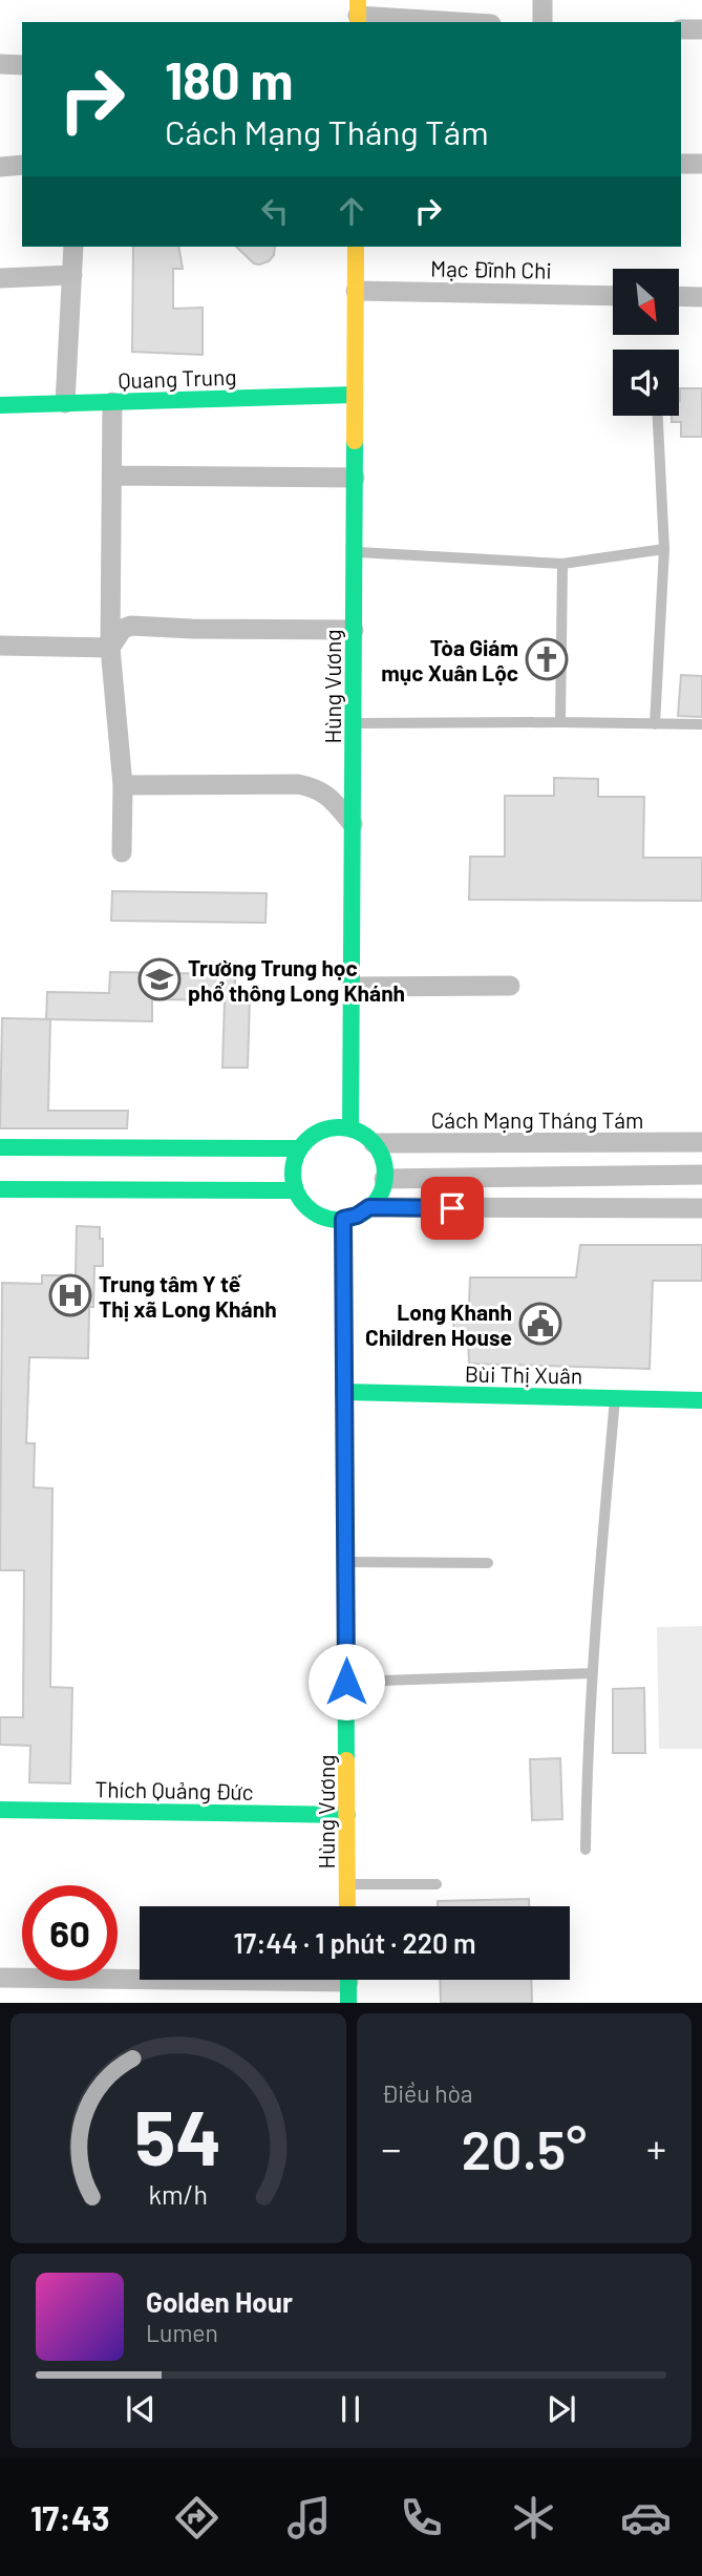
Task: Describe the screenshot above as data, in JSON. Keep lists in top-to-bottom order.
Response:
{
  "streets": {
    "main road": [
      "Quang Trung",
      "Hùng Vương",
      "Bùi Thị Xuân",
      "Thích Quảng Đức"
    ],
    "street": ["Mạc Đĩnh Chi", "Cách Mạng Tháng Tám"]
  },
  "crossings": [
    ["Mạc Đĩnh Chi", "Hùng Vương"],
    ["Quang Trung", "Hùng Vương"],
    ["Hùng Vương", "Cách Mạng Tháng Tám"],
    ["Hùng Vương", "Bùi Thị Xuân"],
    ["Hùng Vương", "Thích Quảng Đức"]
  ],
  "places": {
    "church": ["Tòa Giám mục Xuân Lộc"],
    "school or university": ["Trường Trung học phổ thông Long Khánh"],
    "hospital": ["Trung tâm Y tế Thị xã Long Khánh"],
    "public building": ["Long Khanh Children House"]
  },
  "north": "bottom right",
  "page": {
    "turn": ["180 m", "Cách Mạng Tháng Tám"],
    "limit": "60",
    "trip": "17:44 · 1 phút · 220 m",
    "tile": "Điều hòa",
    "heat": ["−", "20.5°", "+"],
    "song": ["Golden Hour", "Lumen"],
    "tabs": "17:43",
    "gauge": ["54", "km/h"]
  }
}
